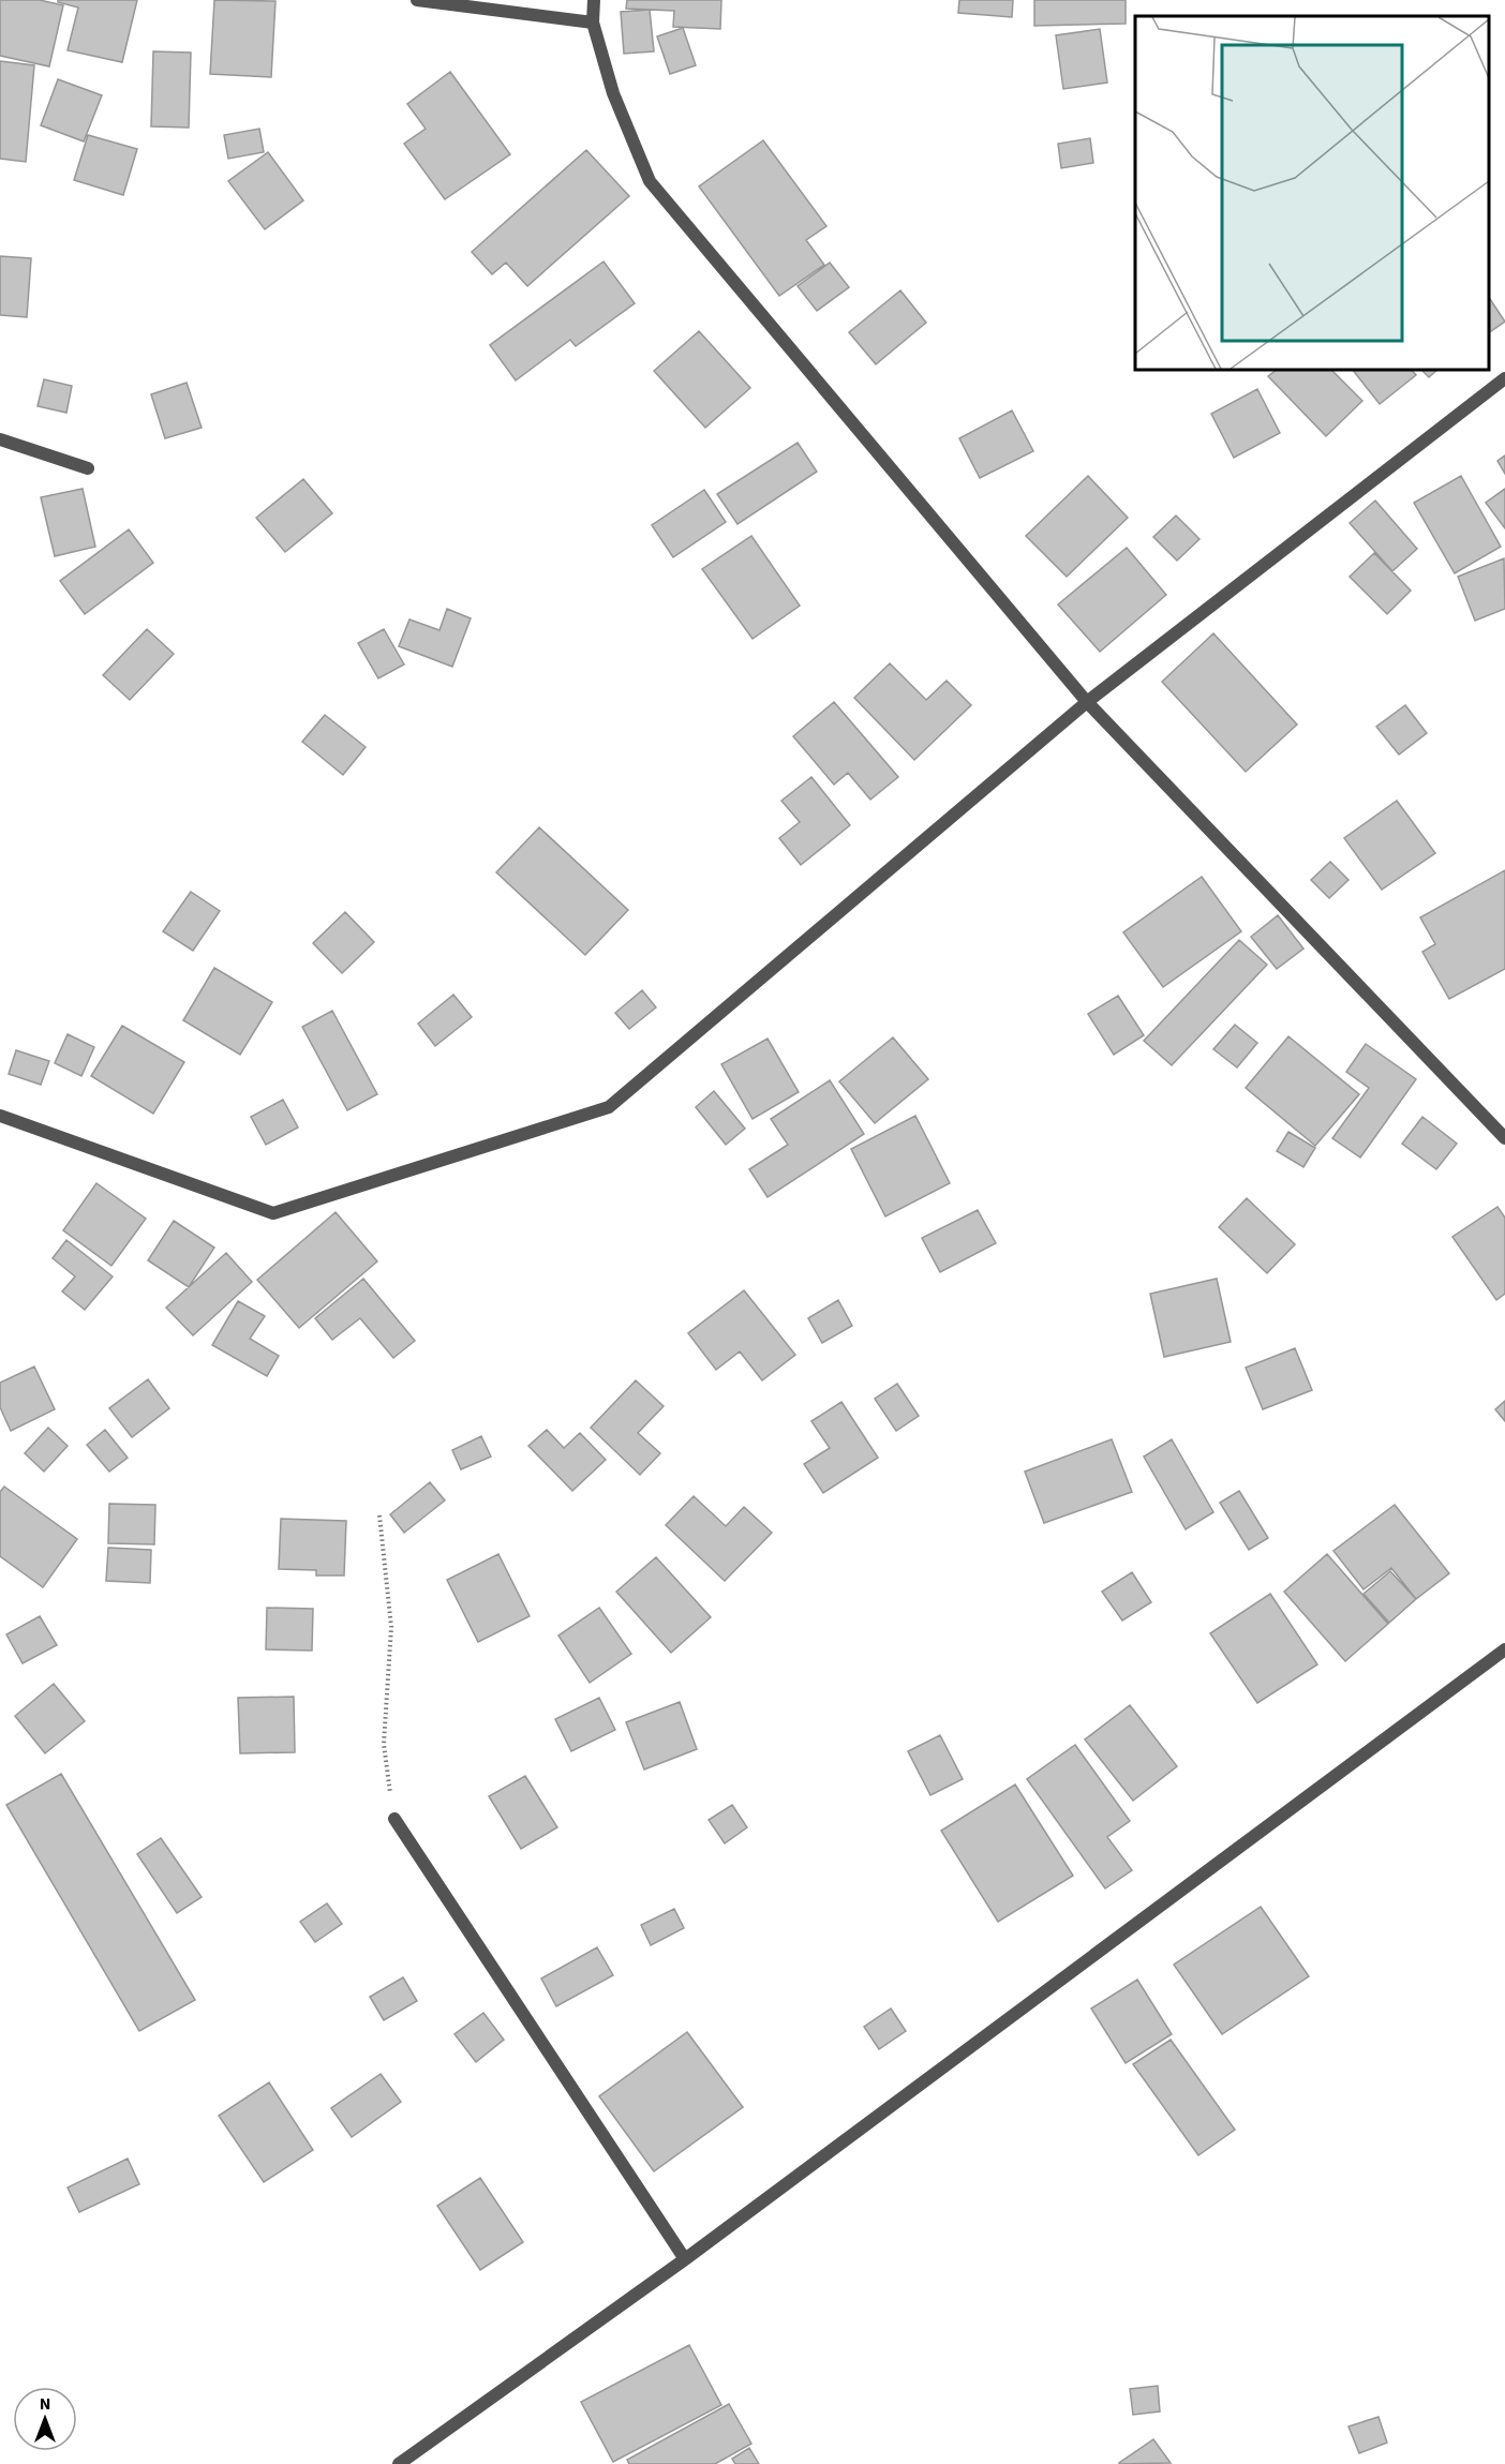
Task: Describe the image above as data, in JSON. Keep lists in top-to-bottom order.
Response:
{
  "north": "top"
}
